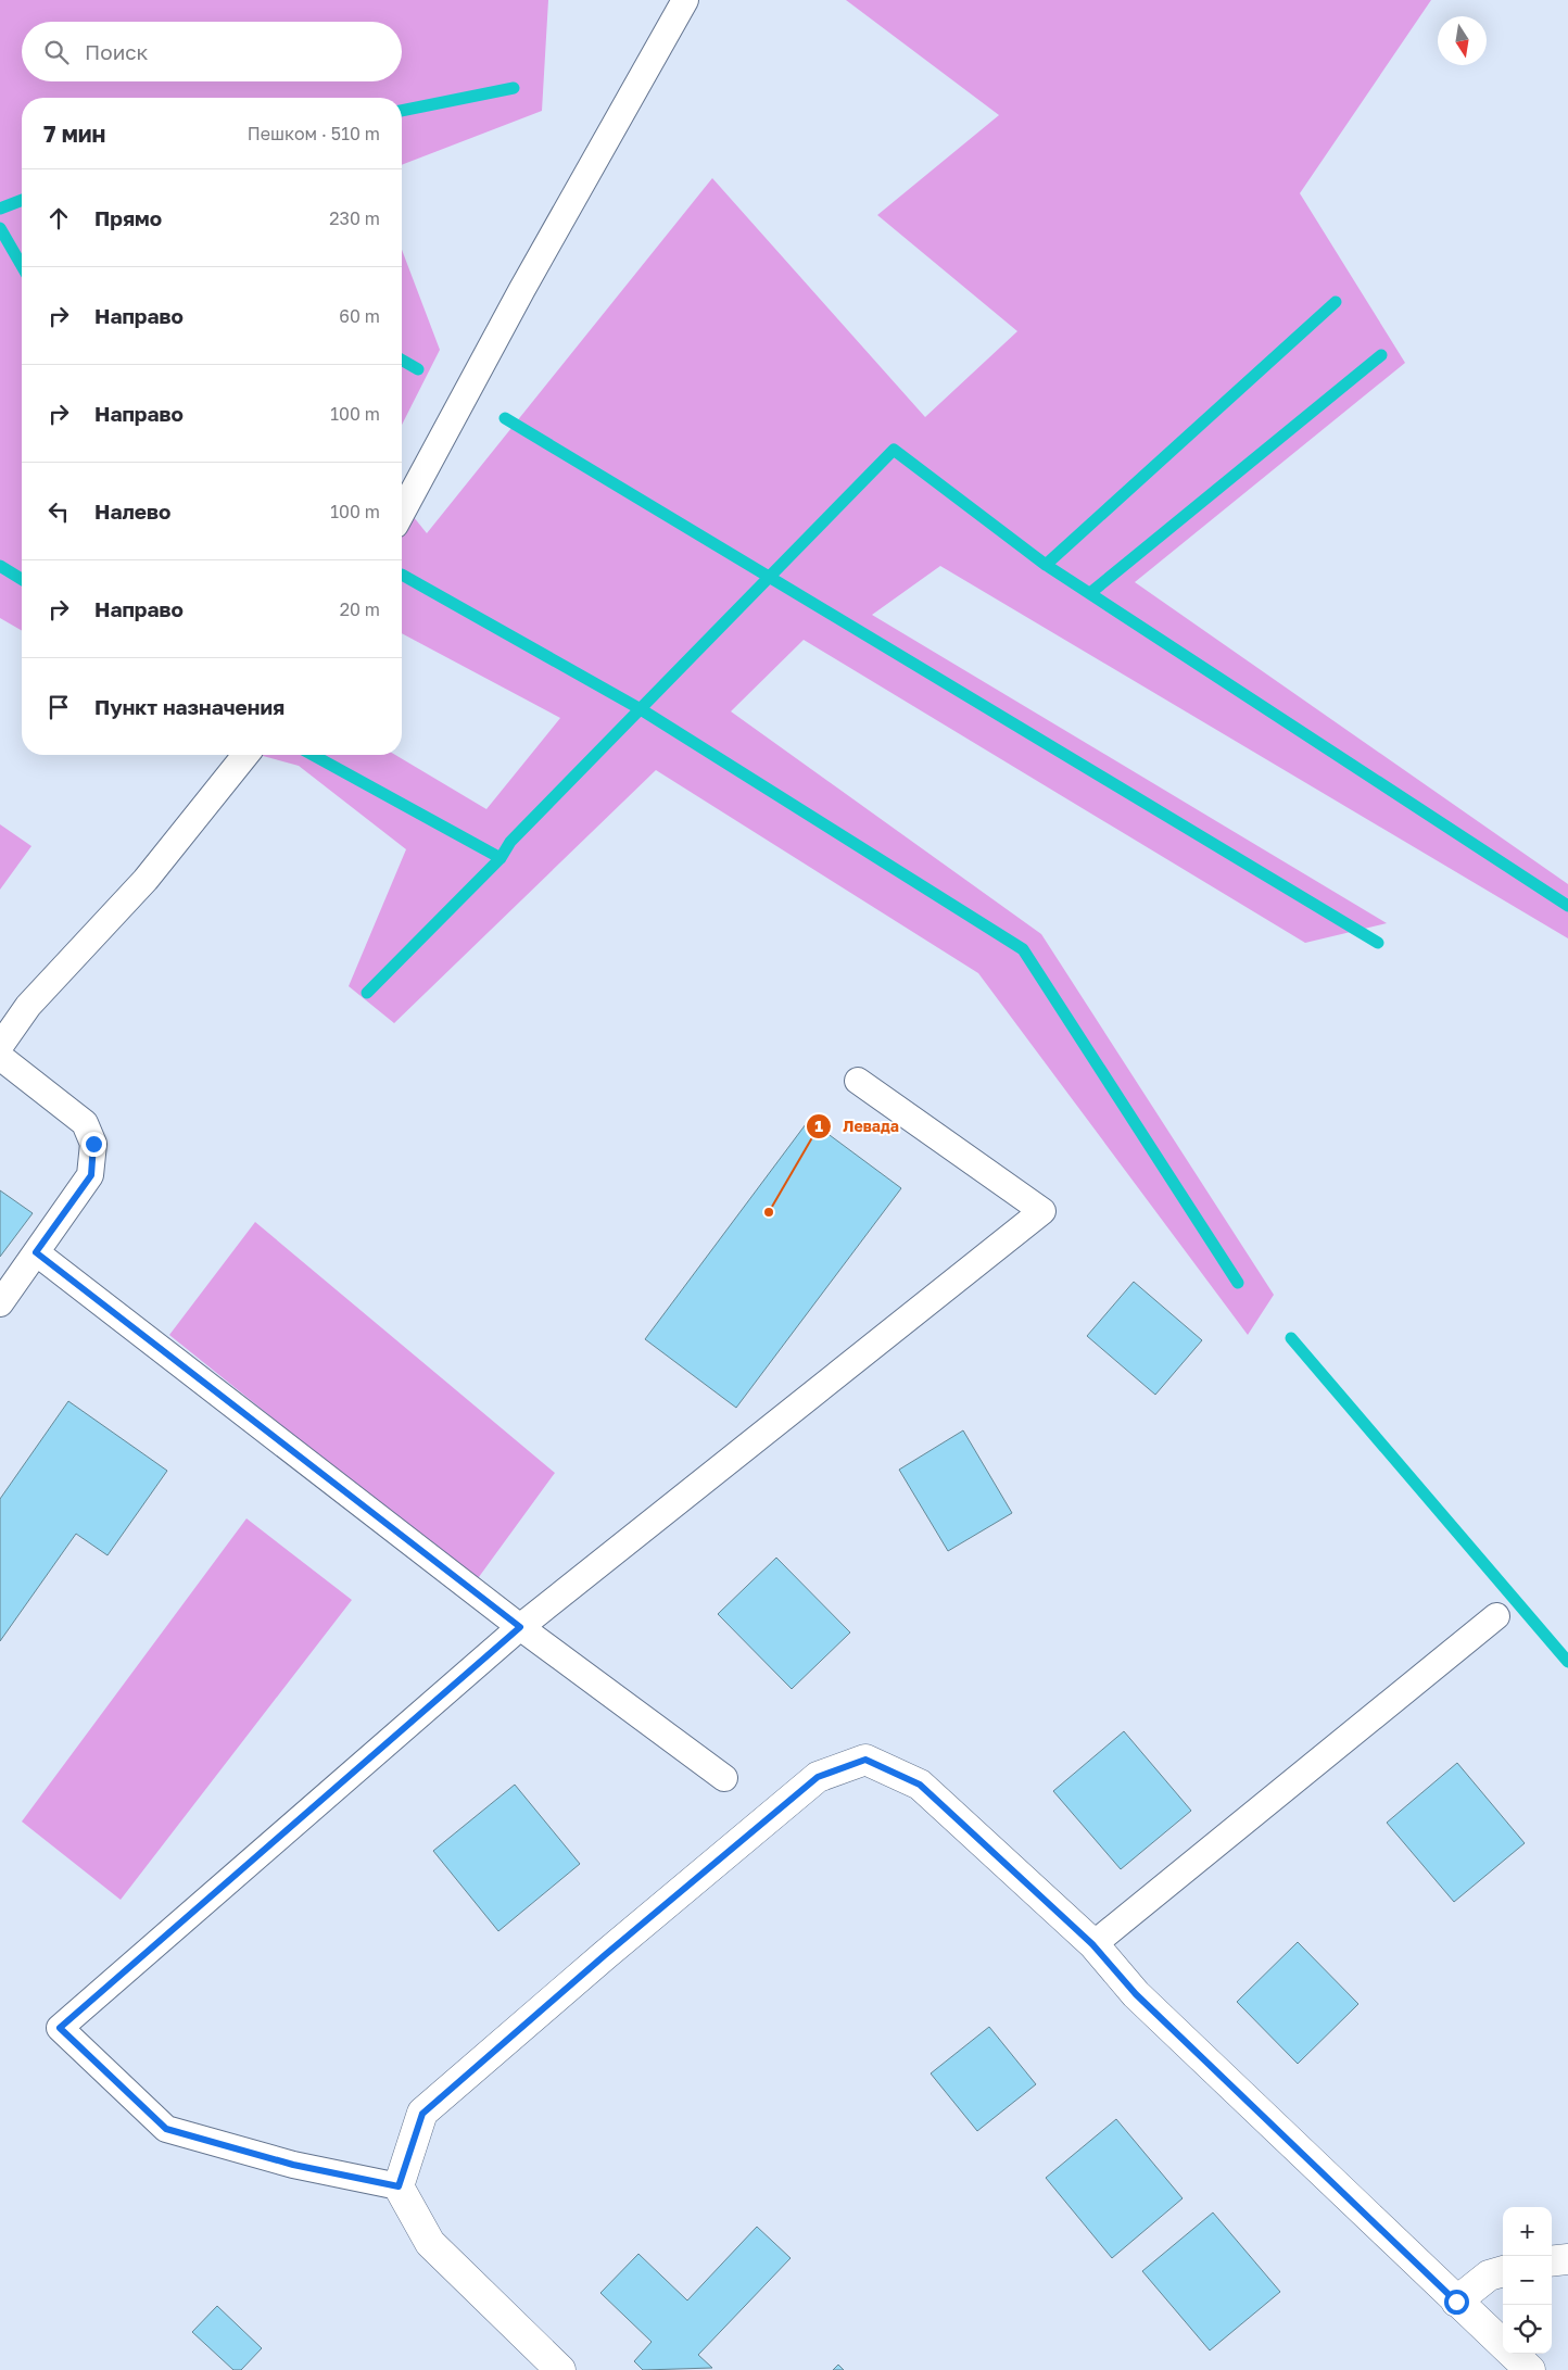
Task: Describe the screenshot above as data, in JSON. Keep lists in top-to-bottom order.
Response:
{
  "places": ["Левада"],
  "north": "bottom",
  "page": {
    "search": "Поиск",
    "heading": ["7 мин", "Пешком · 510 m"],
    "list": [
      ["Прямо", "230 m"],
      ["Направо", "60 m"],
      ["Направо", "100 m"],
      ["Налево", "100 m"],
      ["Направо", "20 m"],
      "Пункт назначения"
    ],
    "map_buttons": ["+", "−"]
  }
}
